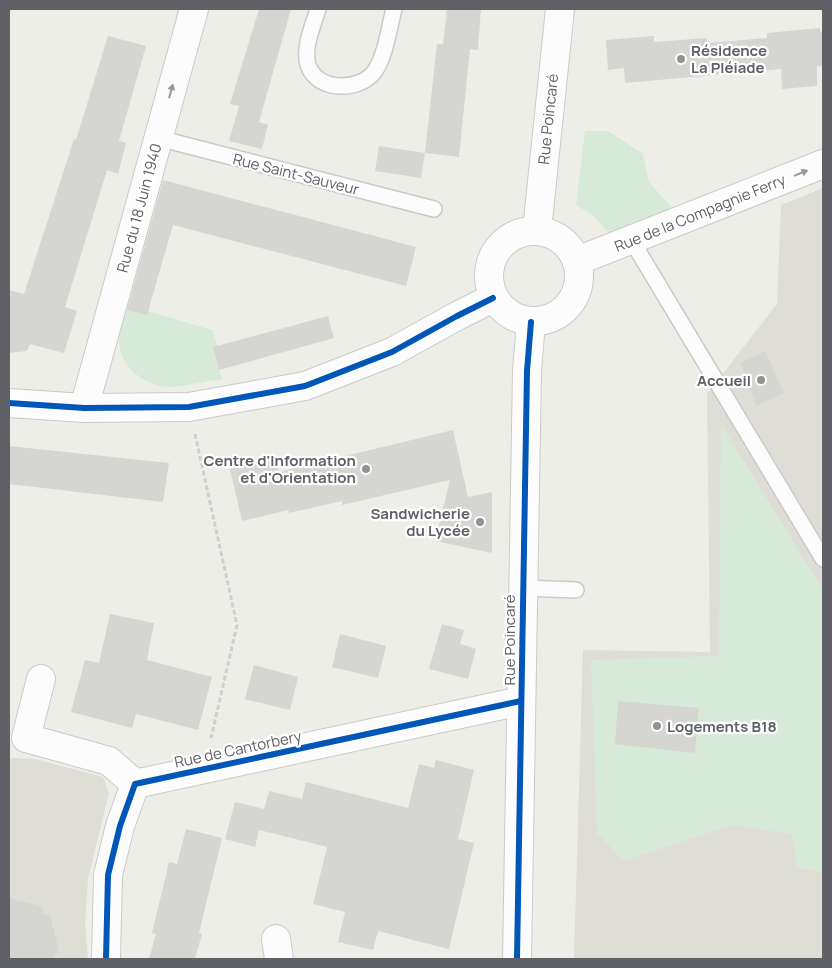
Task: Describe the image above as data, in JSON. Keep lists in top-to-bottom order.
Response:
{
  "streets": {
    "street": [
      "Rue Poincaré",
      "Rue du 18 Juin 1940",
      "Rue de la Compagnie Ferry",
      "Rue de Cantorbery"
    ],
    "lane": ["Rue Saint-Sauveur"]
  },
  "crossings": [
    ["Rue Poincaré", "Rue de la Compagnie Ferry"],
    ["Rue Poincaré", "Rue de Cantorbery"],
    ["Rue Saint-Sauveur", "Rue du 18 Juin 1940"]
  ],
  "one_way": ["Rue de la Compagnie Ferry"],
  "places": [
    "Résidence La Pléiade",
    "Accueil",
    "Centre d'Information et d'Orientation",
    "Sandwicherie du Lycée",
    "Logements B18"
  ]
}
